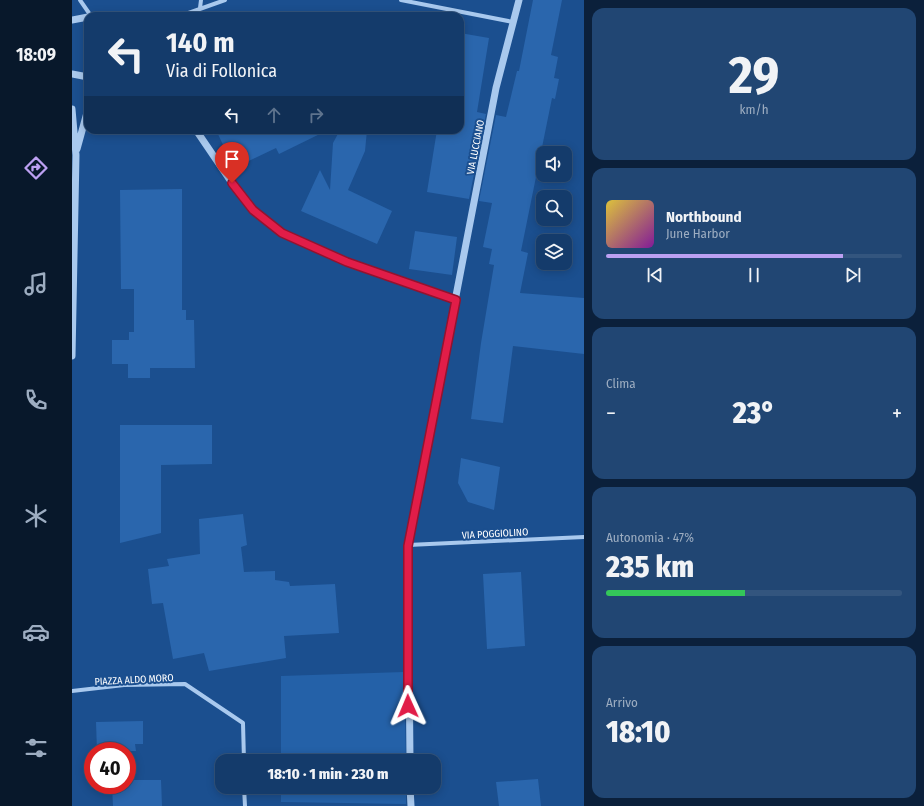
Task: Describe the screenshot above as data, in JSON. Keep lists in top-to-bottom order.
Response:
{
  "streets": {
    "street": ["VIA LUCCIANO", "VIA POGGIOLINO", "PIAZZA ALDO MORO"]
  },
  "crossings": [
    ["VIA LUCCIANO", "VIA POGGIOLINO"]
  ],
  "page": {
    "tabs": "18:09",
    "tile": [
      ["29", "km/h"],
      "Clima",
      ["Autonomia · 47%", "235 km"],
      ["Arrivo", "18:10"]
    ],
    "turn": ["140 m", "Via di Follonica"],
    "song": ["Northbound", "June Harbor"],
    "heat": ["−", "23°", "+"],
    "limit": "40",
    "trip": "18:10 · 1 min · 230 m"
  }
}
